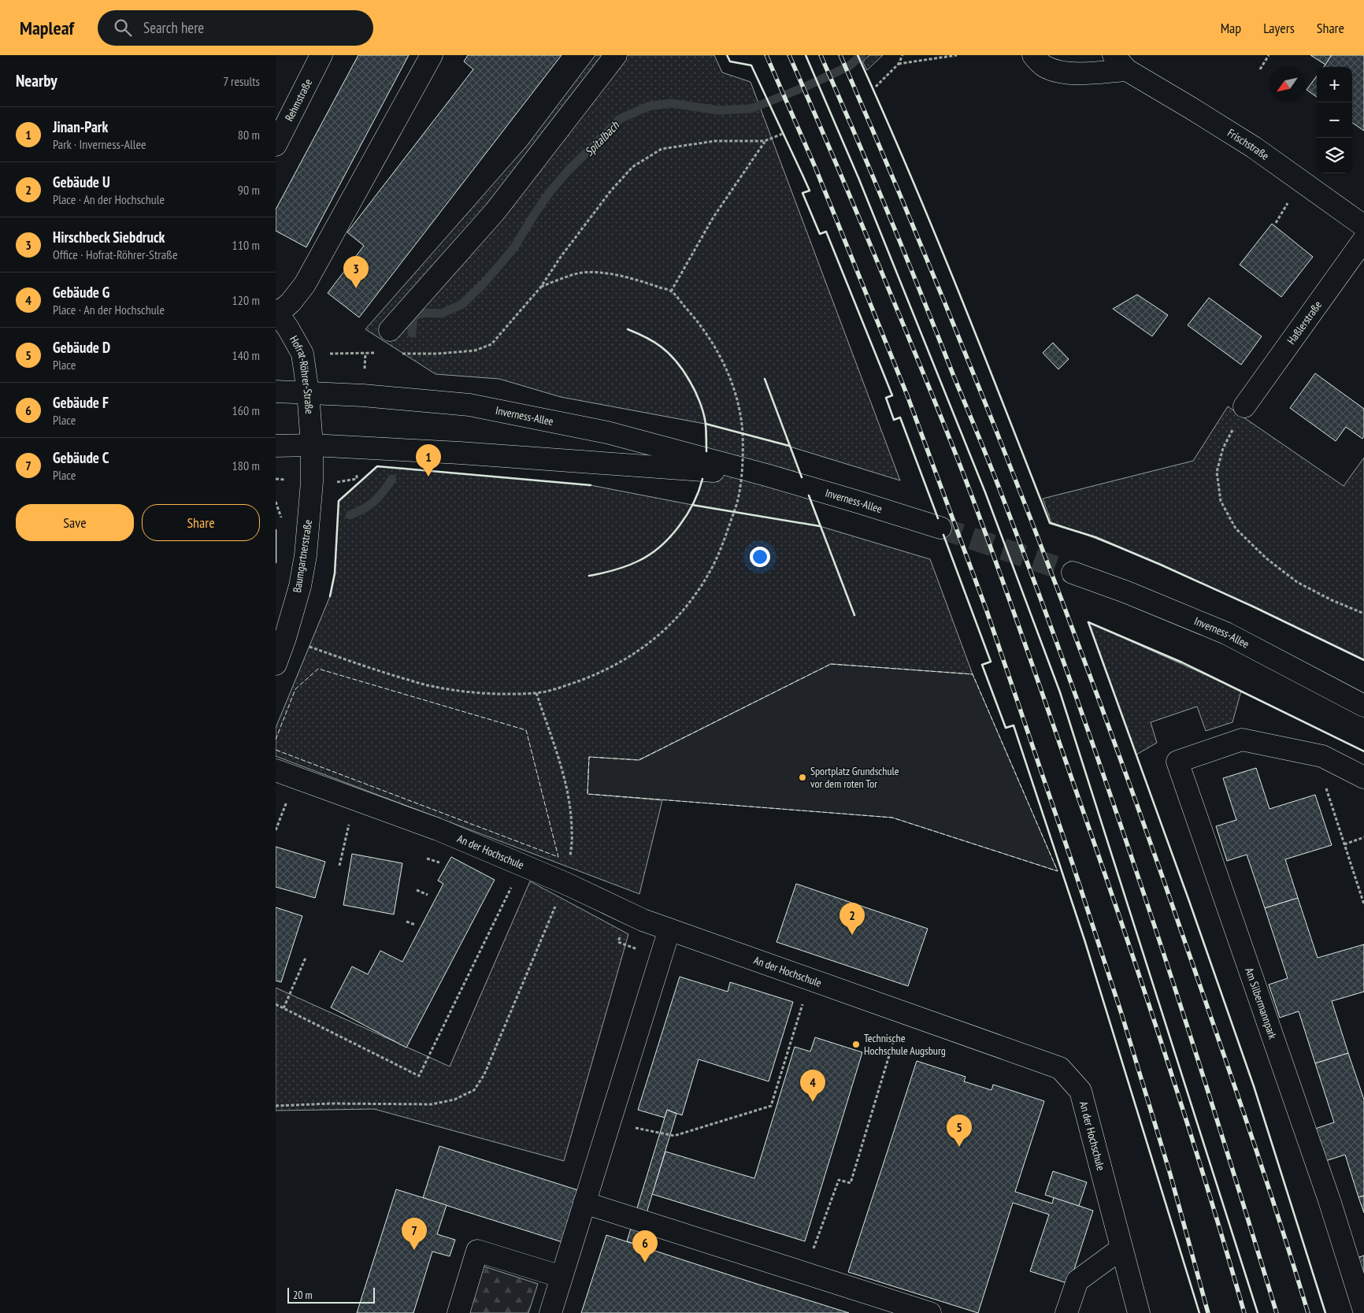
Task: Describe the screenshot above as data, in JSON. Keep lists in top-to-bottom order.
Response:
{
  "streets": {
    "street": [
      "Rehmstraße",
      "Frischstraße",
      "Haßlerstraße",
      "Hofrat-Röhrer-Straße",
      "Inverness-Allee",
      "Baumgartnerstraße",
      "An der Hochschule",
      "Am Silbermannpark"
    ]
  },
  "crossings": [
    ["Hofrat-Röhrer-Straße", "Inverness-Allee"],
    ["Hofrat-Röhrer-Straße", "Baumgartnerstraße"],
    ["Inverness-Allee", "Baumgartnerstraße"]
  ],
  "water": ["Spitalbach"],
  "places": ["Sportplatz Grundschule vor dem roten Tor", "Technische Hochschule Augsburg"],
  "scale_bar": "20 m",
  "north": "bottom left",
  "page": {
    "header": "Mapleaf",
    "search": "Search here",
    "nav": ["Map", "Layers", "Share"],
    "heading": ["Nearby", "7 results"],
    "map_buttons": ["+", "−"],
    "list": [
      {
        "mark": "1",
        "name": "Jinan-Park",
        "note": "Park · Inverness-Allee",
        "value": "80 m"
      },
      {
        "mark": "2",
        "name": "Gebäude U",
        "note": "Place · An der Hochschule",
        "value": "90 m"
      },
      {
        "mark": "3",
        "name": "Hirschbeck Siebdruck",
        "note": "Office · Hofrat-Röhrer-Straße",
        "value": "110 m"
      },
      {
        "mark": "4",
        "name": "Gebäude G",
        "note": "Place · An der Hochschule",
        "value": "120 m"
      },
      {
        "mark": "5",
        "name": "Gebäude D",
        "note": "Place",
        "value": "140 m"
      },
      {
        "mark": "6",
        "name": "Gebäude F",
        "note": "Place",
        "value": "160 m"
      },
      {
        "mark": "7",
        "name": "Gebäude C",
        "note": "Place",
        "value": "180 m"
      }
    ],
    "pins": [
      "3",
      "1",
      "2",
      "4",
      "5",
      "7",
      "6"
    ],
    "buttons": ["Save", "Share"],
    "scale": "20 m"
  }
}
